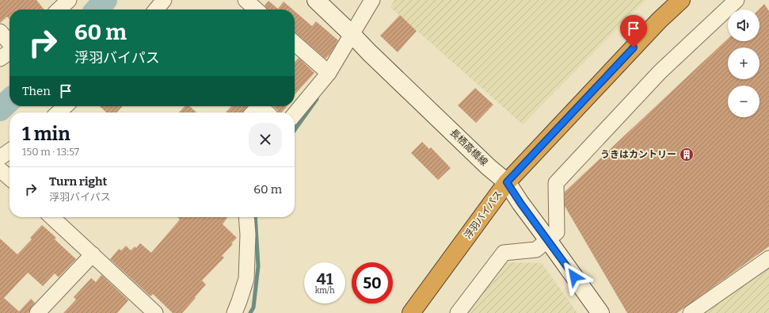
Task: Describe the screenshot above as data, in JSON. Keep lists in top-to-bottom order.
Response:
{
  "streets": {
    "highway": ["浮羽バイパス"],
    "main road": ["長栖高橋線"]
  },
  "crossings": [
    ["長栖高橋線", "浮羽バイパス"]
  ],
  "places": {
    "building": ["うきはカントリー"]
  },
  "page": {
    "map_buttons": ["+", "−"],
    "turn": ["60 m", "浮羽バイパス"],
    "then": "Then",
    "heading": ["1 min", "150 m · 13:57"],
    "list": [
      {
        "name": "Turn right",
        "note": "浮羽バイパス",
        "value": "60 m"
      }
    ],
    "speed": "41 km/h",
    "limit": "50"
  }
}
